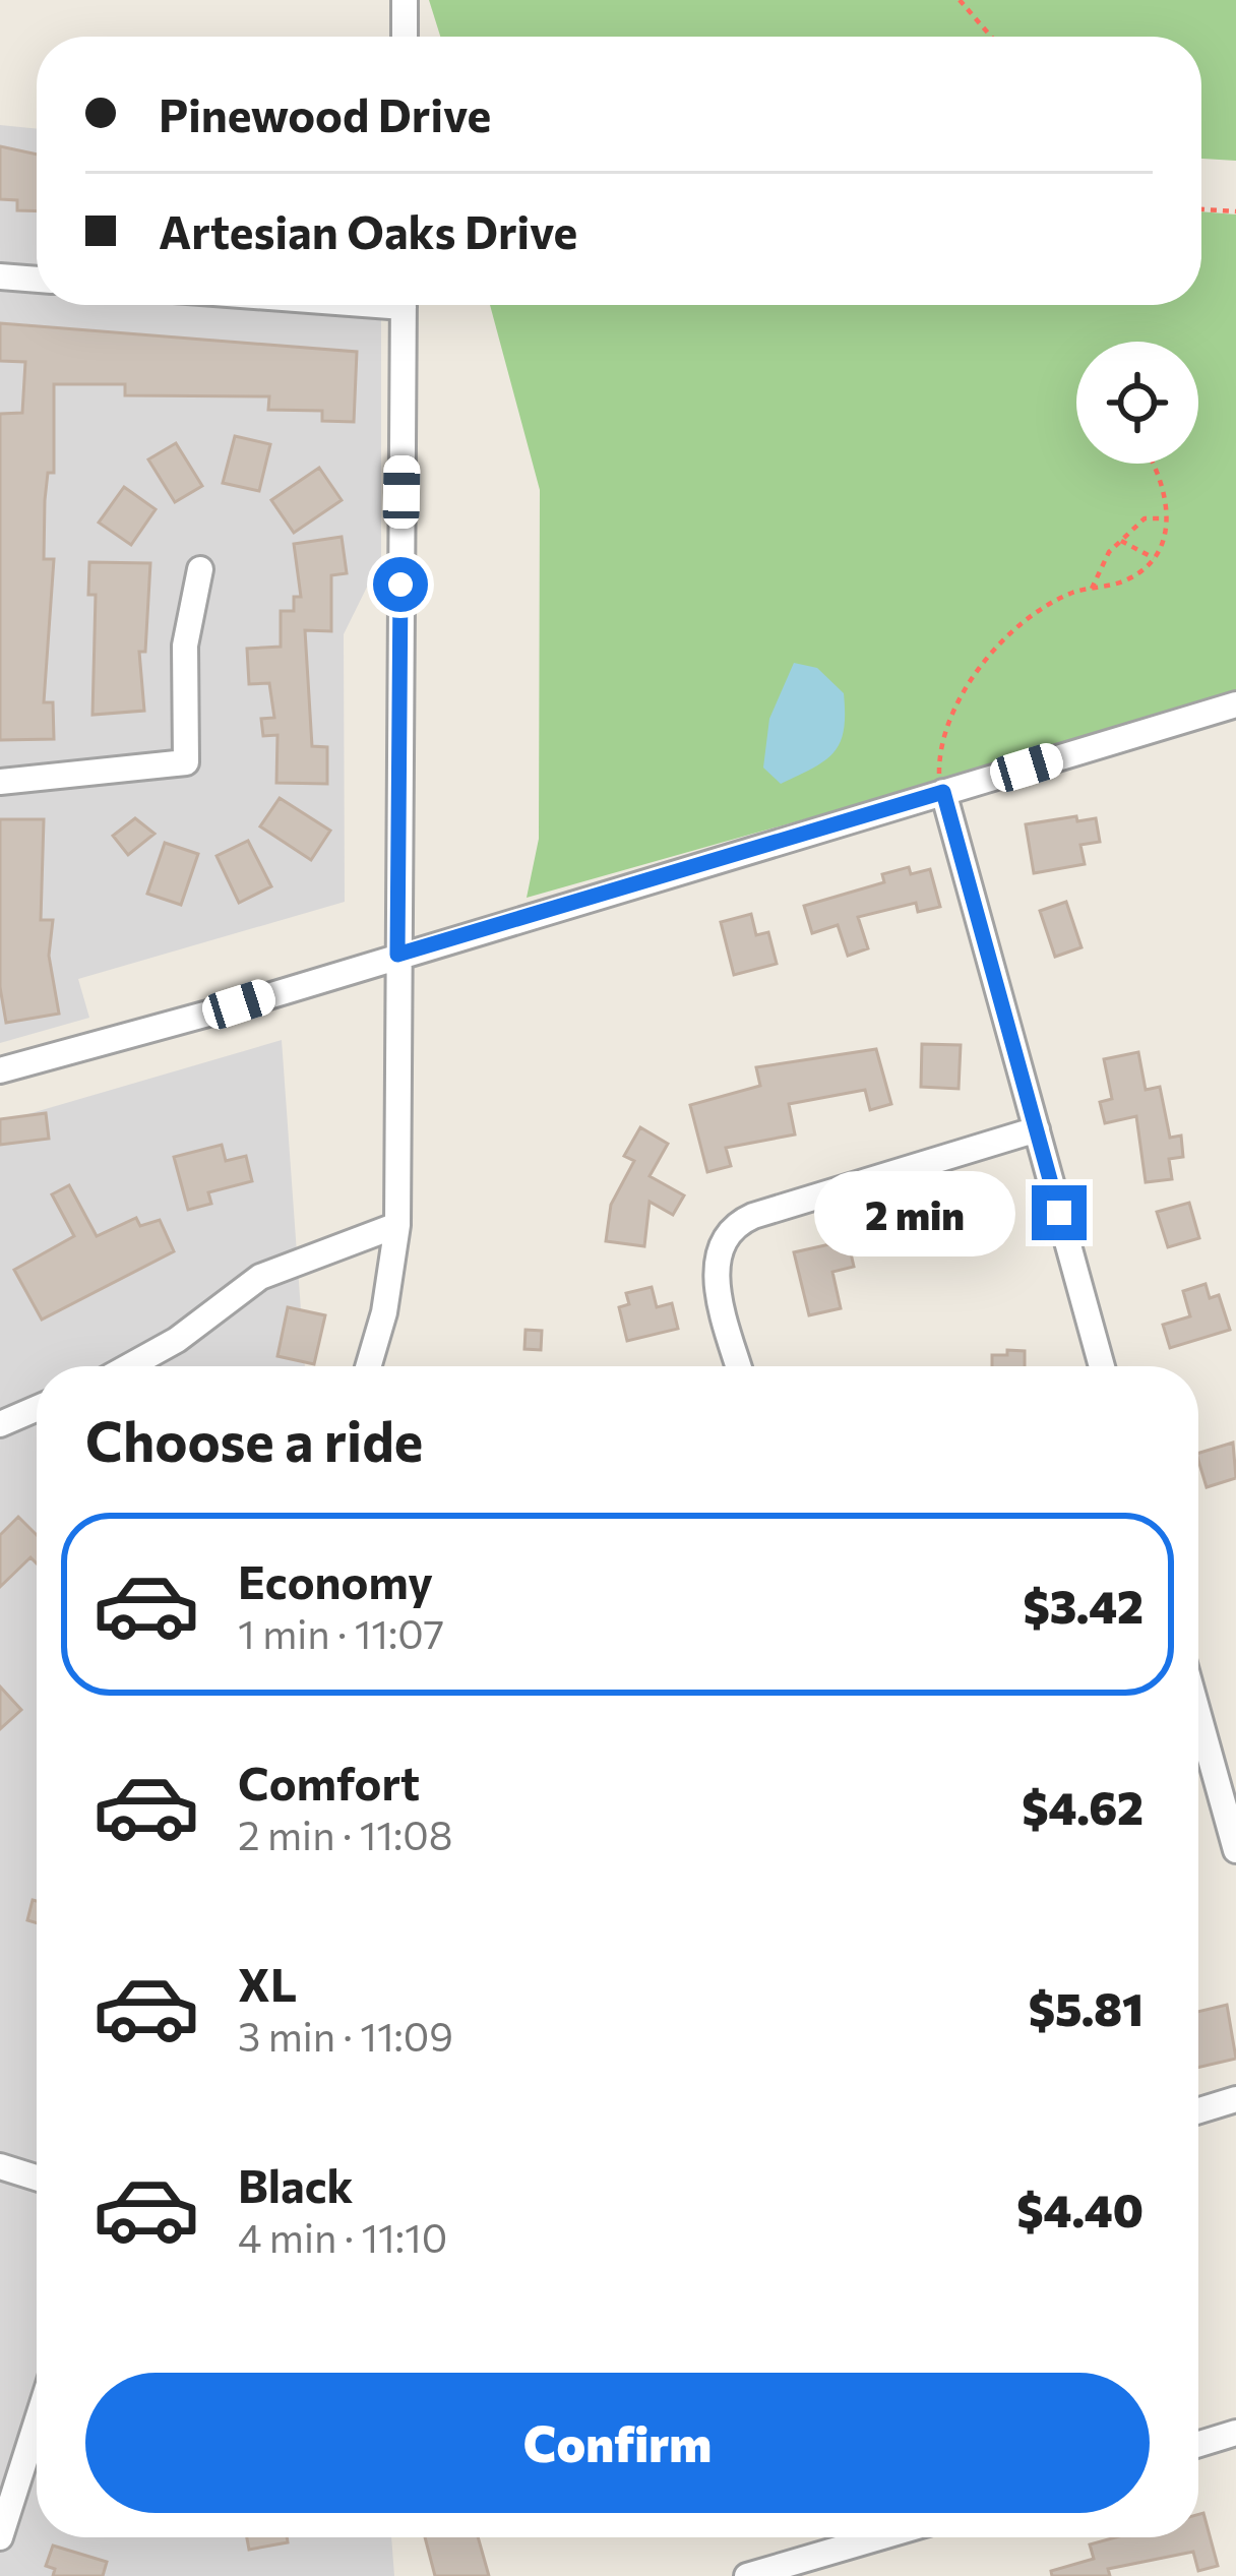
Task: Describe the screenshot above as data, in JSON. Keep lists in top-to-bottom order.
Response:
{
  "page": {
    "banner": ["Pinewood Drive", "Artesian Oaks Drive"],
    "bubble": "2 min",
    "heading": "Choose a ride",
    "list": [
      {
        "name": "Economy",
        "note": "1 min · 11:07",
        "value": "$3.42"
      },
      {
        "name": "Comfort",
        "note": "2 min · 11:08",
        "value": "$4.62"
      },
      {
        "name": "XL",
        "note": "3 min · 11:09",
        "value": "$5.81"
      },
      {
        "name": "Black",
        "note": "4 min · 11:10",
        "value": "$4.40"
      }
    ],
    "buttons": "Confirm"
  }
}
